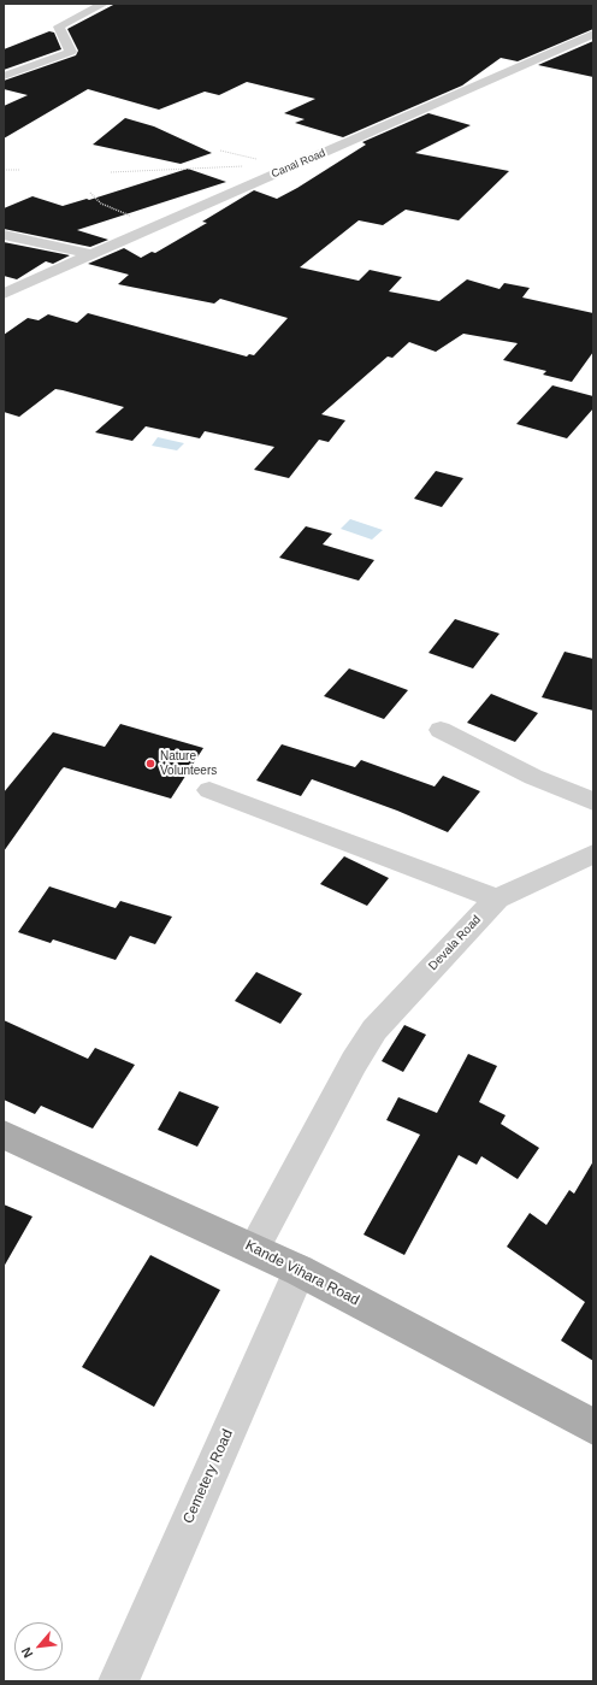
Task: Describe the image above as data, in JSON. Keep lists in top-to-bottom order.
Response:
{
  "streets": {
    "main road": ["Kande Vihara Road"],
    "street": ["Canal Road", "Devala Road", "Cemetery Road"]
  },
  "crossings": [
    ["Devala Road", "Kande Vihara Road"],
    ["Kande Vihara Road", "Cemetery Road"]
  ],
  "places": ["Nature Volunteers"],
  "north": "bottom left"
}
